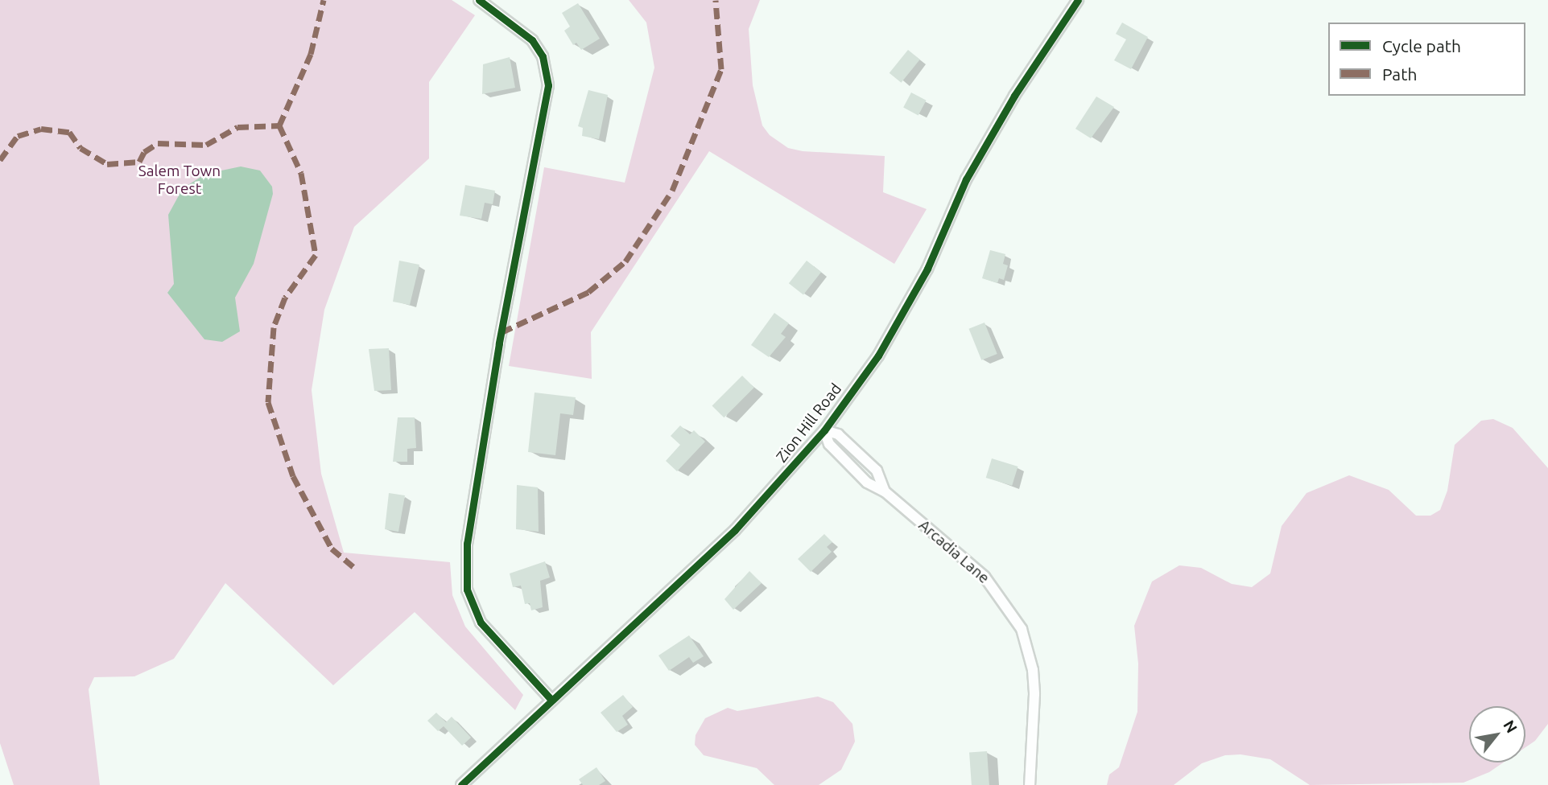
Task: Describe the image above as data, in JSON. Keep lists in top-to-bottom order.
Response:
{
  "streets": {
    "street": ["Zion Hill Road", "Arcadia Lane"]
  },
  "crossings": [
    ["Zion Hill Road", "Arcadia Lane"]
  ],
  "parks": ["Salem Town Forest"],
  "legend": ["Cycle path", "Path"],
  "north": "top right"
}
